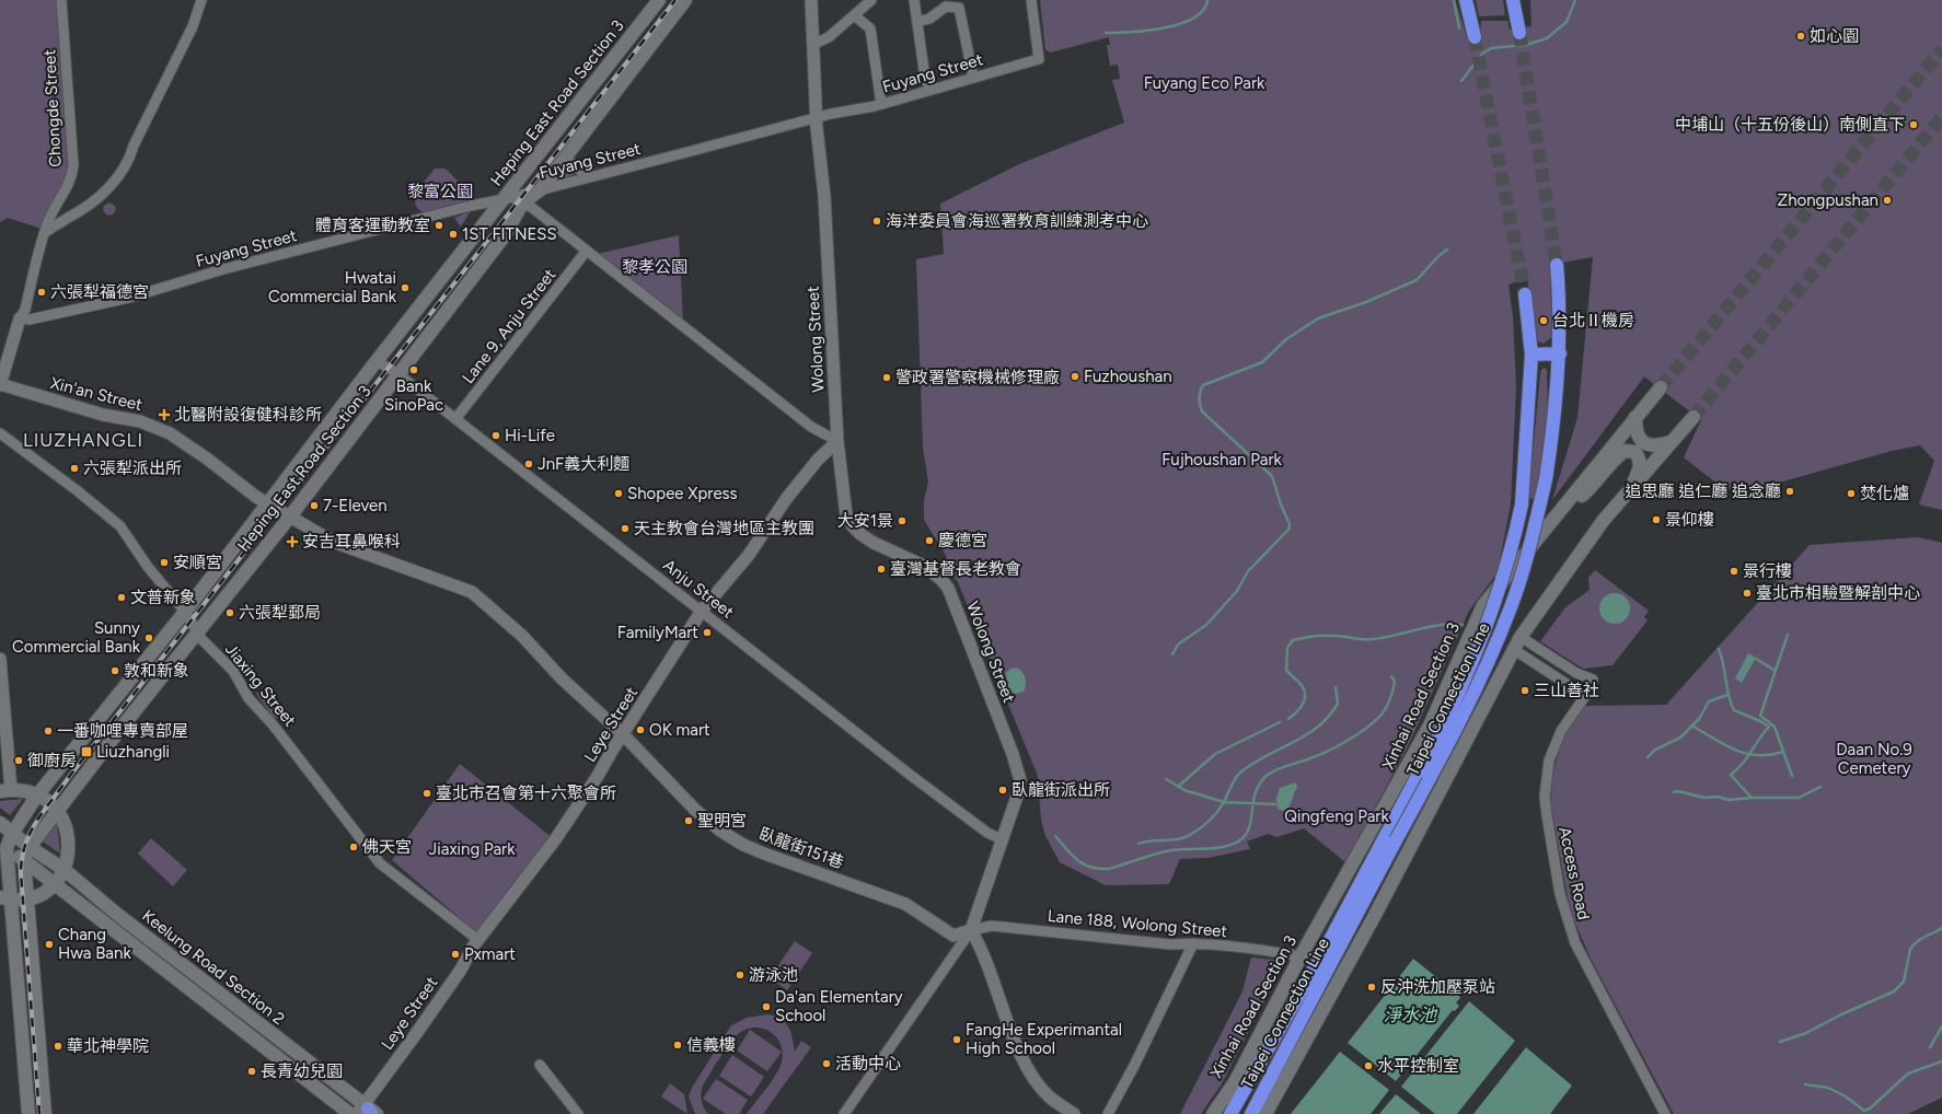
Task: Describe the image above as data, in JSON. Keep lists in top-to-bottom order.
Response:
{
  "streets": {
    "highway": ["Taipei Connection Line"],
    "main road": ["Heping East Road Section 3", "Xinhai Road Section 3", "Keelung Road Section 2"],
    "street": [
      "Fuyang Street",
      "Chongde Street",
      "Lane 9, Anju Street",
      "Wolong Street",
      "Xin'an Street",
      "Anju Street",
      "Jiaxing Street",
      "Leye Street",
      "臥龍街151巷",
      "Access Road",
      "Lane 188, Wolong Street"
    ]
  },
  "crossings": [
    ["Fuyang Street", "Heping East Road Section 3"],
    ["Fuyang Street", "Chongde Street"],
    ["Fuyang Street", "Wolong Street"],
    ["Heping East Road Section 3", "Xin'an Street"],
    ["Heping East Road Section 3", "Anju Street"],
    ["Heping East Road Section 3", "Jiaxing Street"],
    ["Heping East Road Section 3", "Keelung Road Section 2"],
    ["Chongde Street", "Xin'an Street"],
    ["Lane 9, Anju Street", "Anju Street"],
    ["Wolong Street", "Anju Street"],
    ["Wolong Street", "Leye Street"],
    ["Wolong Street", "臥龍街151巷"],
    ["Wolong Street", "Lane 188, Wolong Street"],
    ["Xin'an Street", "Leye Street"],
    ["Xin'an Street", "臥龍街151巷"],
    ["Anju Street", "Leye Street"],
    ["Jiaxing Street", "Leye Street"],
    ["Xinhai Road Section 3", "Lane 188, Wolong Street"],
    ["Leye Street", "臥龍街151巷"],
    ["Leye Street", "Keelung Road Section 2"],
    ["臥龍街151巷", "Lane 188, Wolong Street"]
  ],
  "districts": ["LIUZHANGLI"],
  "water": ["淨水池"],
  "parks": [
    "Fuyang Eco Park",
    "黎富公園",
    "黎孝公園",
    "Fujhoushan Park",
    "Daan No.9 Cemetery",
    "Qingfeng Park",
    "Jiaxing Park"
  ],
  "places": {
    "other": [
      "如心園",
      "中埔山（十五份後山）南側直下",
      "Zhongpushan",
      "海洋委員會海巡署教育訓練測考中心",
      "體育客運動教室",
      "1ST FITNESS",
      "Hwatai Commercial Bank",
      "六張犁福德宮",
      "台北Ⅱ機房",
      "Bank SinoPac",
      "Fuzhoushan",
      "警政署警察機械修理廠",
      "Hi-Life",
      "JnF義大利麵",
      "六張犁派出所",
      "追思廳 追仁廳 追念廳",
      "Shopee Xpress",
      "焚化爐",
      "7-Eleven",
      "景仰樓",
      "大安1景",
      "天主教會台灣地區主教團",
      "慶德宮",
      "安順宮",
      "臺灣基督長老教會",
      "景行樓",
      "臺北市相驗暨解剖中心",
      "文普新象",
      "六張犁郵局",
      "FamilyMart",
      "Sunny Commercial Bank",
      "敦和新象",
      "三山善社",
      "OK mart",
      "一番咖哩專賣部屋",
      "御廚房",
      "臥龍街派出所",
      "臺北市召會第十六聚會所",
      "聖明宮",
      "佛天宮",
      "Chang Hwa Bank",
      "Pxmart",
      "游泳池",
      "反沖洗加壓泵站",
      "Da'an Elementary School",
      "FangHe Experimantal High School",
      "信義樓",
      "華北神學院",
      "活動中心",
      "水平控制室",
      "長青幼兒園"
    ],
    "health": ["北醫附設復健科診所", "安吉耳鼻喉科"],
    "transit": ["Liuzhangli"]
  }
}
